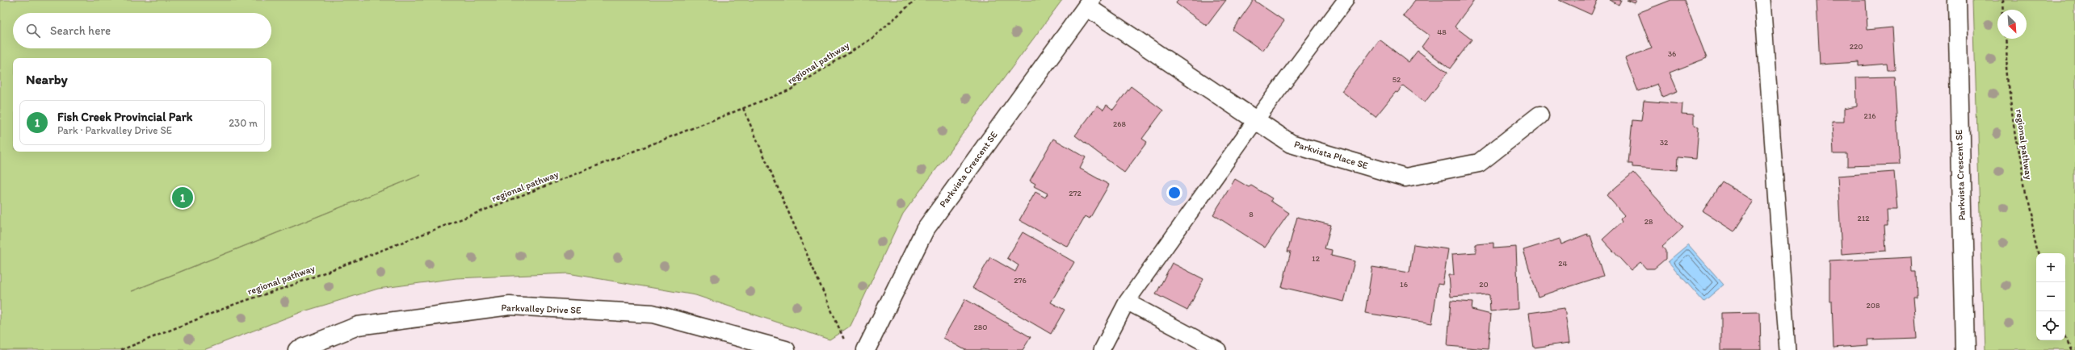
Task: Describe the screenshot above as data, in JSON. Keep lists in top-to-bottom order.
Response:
{
  "streets": {
    "street": ["Parkvista Place SE", "Parkvista Crescent SE", "Parkvalley Drive SE"],
    "path": ["regional pathway"]
  },
  "crossings": [
    ["Parkvista Place SE", "Parkvista Crescent SE"]
  ],
  "house_numbers": [
    "48",
    "220",
    "36",
    "52",
    "216",
    "268",
    "32",
    "272",
    "8",
    "212",
    "28",
    "12",
    "24",
    "276",
    "16",
    "20",
    "208",
    "280"
  ],
  "north": "bottom right",
  "page": {
    "search": "Search here",
    "heading": "Nearby",
    "list": [
      {
        "mark": "1",
        "name": "Fish Creek Provincial Park",
        "note": "Park · Parkvalley Drive SE",
        "value": "230 m"
      }
    ],
    "pins": "1",
    "map_buttons": ["+", "−"]
  }
}
